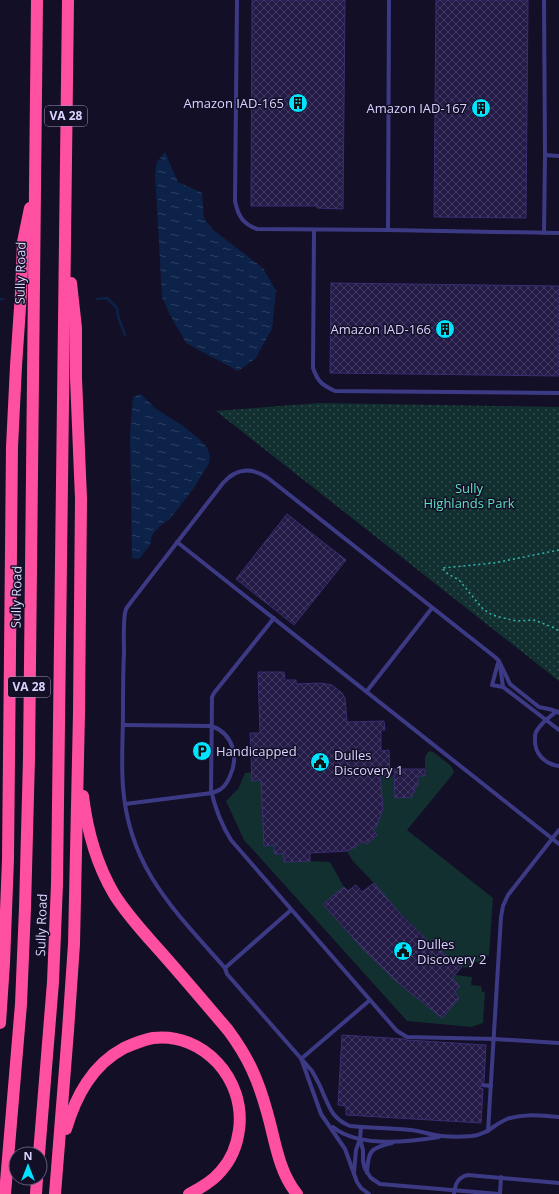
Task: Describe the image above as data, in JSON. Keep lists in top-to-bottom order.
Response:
{
  "streets": {
    "highway": ["VA 28", "Sully Road"]
  },
  "parks": ["Sully Highlands Park"],
  "places": {
    "building": ["Amazon IAD-165", "Amazon IAD-167", "Amazon IAD-166"],
    "parking": ["Handicapped"],
    "public building": ["Dulles Discovery 1", "Dulles Discovery 2"]
  },
  "north": "top"
}
